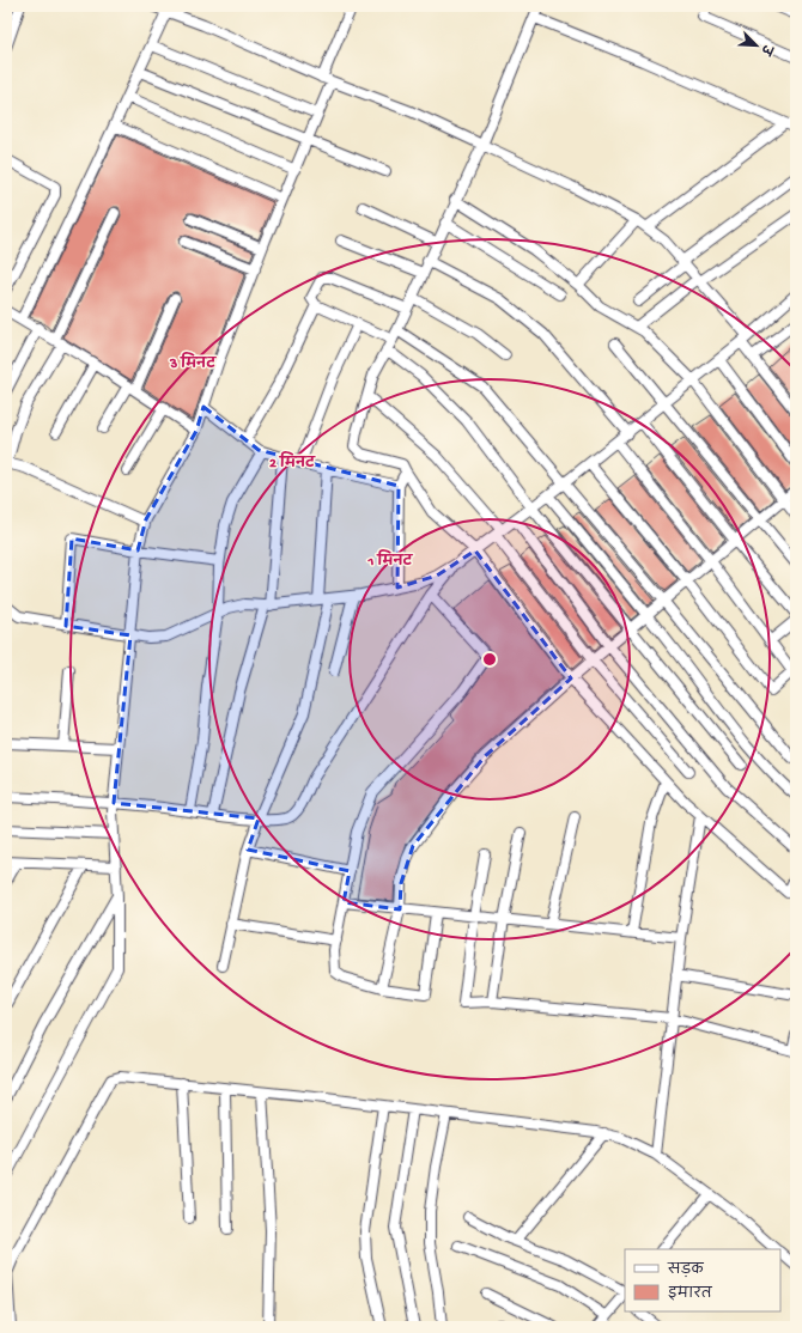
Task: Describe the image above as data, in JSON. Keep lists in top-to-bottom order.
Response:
{
  "legend": ["सड़क", "इमारत"],
  "north": "bottom right",
  "rings": ["3 मिनट", "2 मिनट", "1 मिनट"]
}
